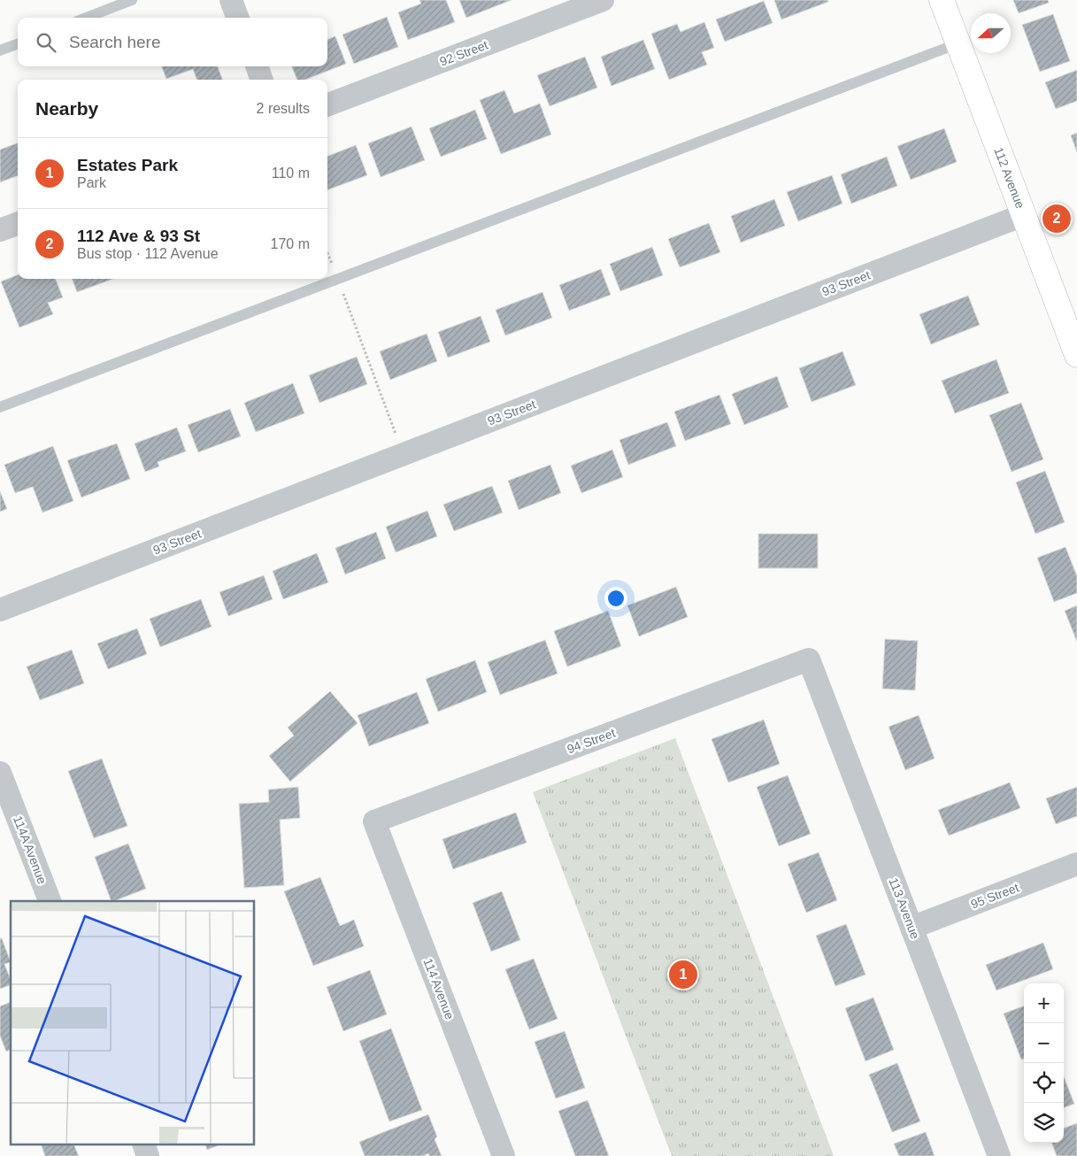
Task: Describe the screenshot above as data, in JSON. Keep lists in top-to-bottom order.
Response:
{
  "streets": {
    "street": [
      "92 Street",
      "112 Avenue",
      "93 Street",
      "94 Street",
      "114A Avenue",
      "95 Street",
      "113 Avenue",
      "114 Avenue"
    ]
  },
  "crossings": [
    ["112 Avenue", "93 Street"],
    ["94 Street", "113 Avenue"],
    ["94 Street", "114 Avenue"],
    ["95 Street", "113 Avenue"]
  ],
  "north": "left",
  "page": {
    "search": "Search here",
    "heading": ["Nearby", "2 results"],
    "list": [
      {
        "mark": "1",
        "name": "Estates Park",
        "note": "Park",
        "value": "110 m"
      },
      {
        "mark": "2",
        "name": "112 Ave & 93 St",
        "note": "Bus stop · 112 Avenue",
        "value": "170 m"
      }
    ],
    "pins": ["2", "1"],
    "map_buttons": ["+", "−"]
  }
}
